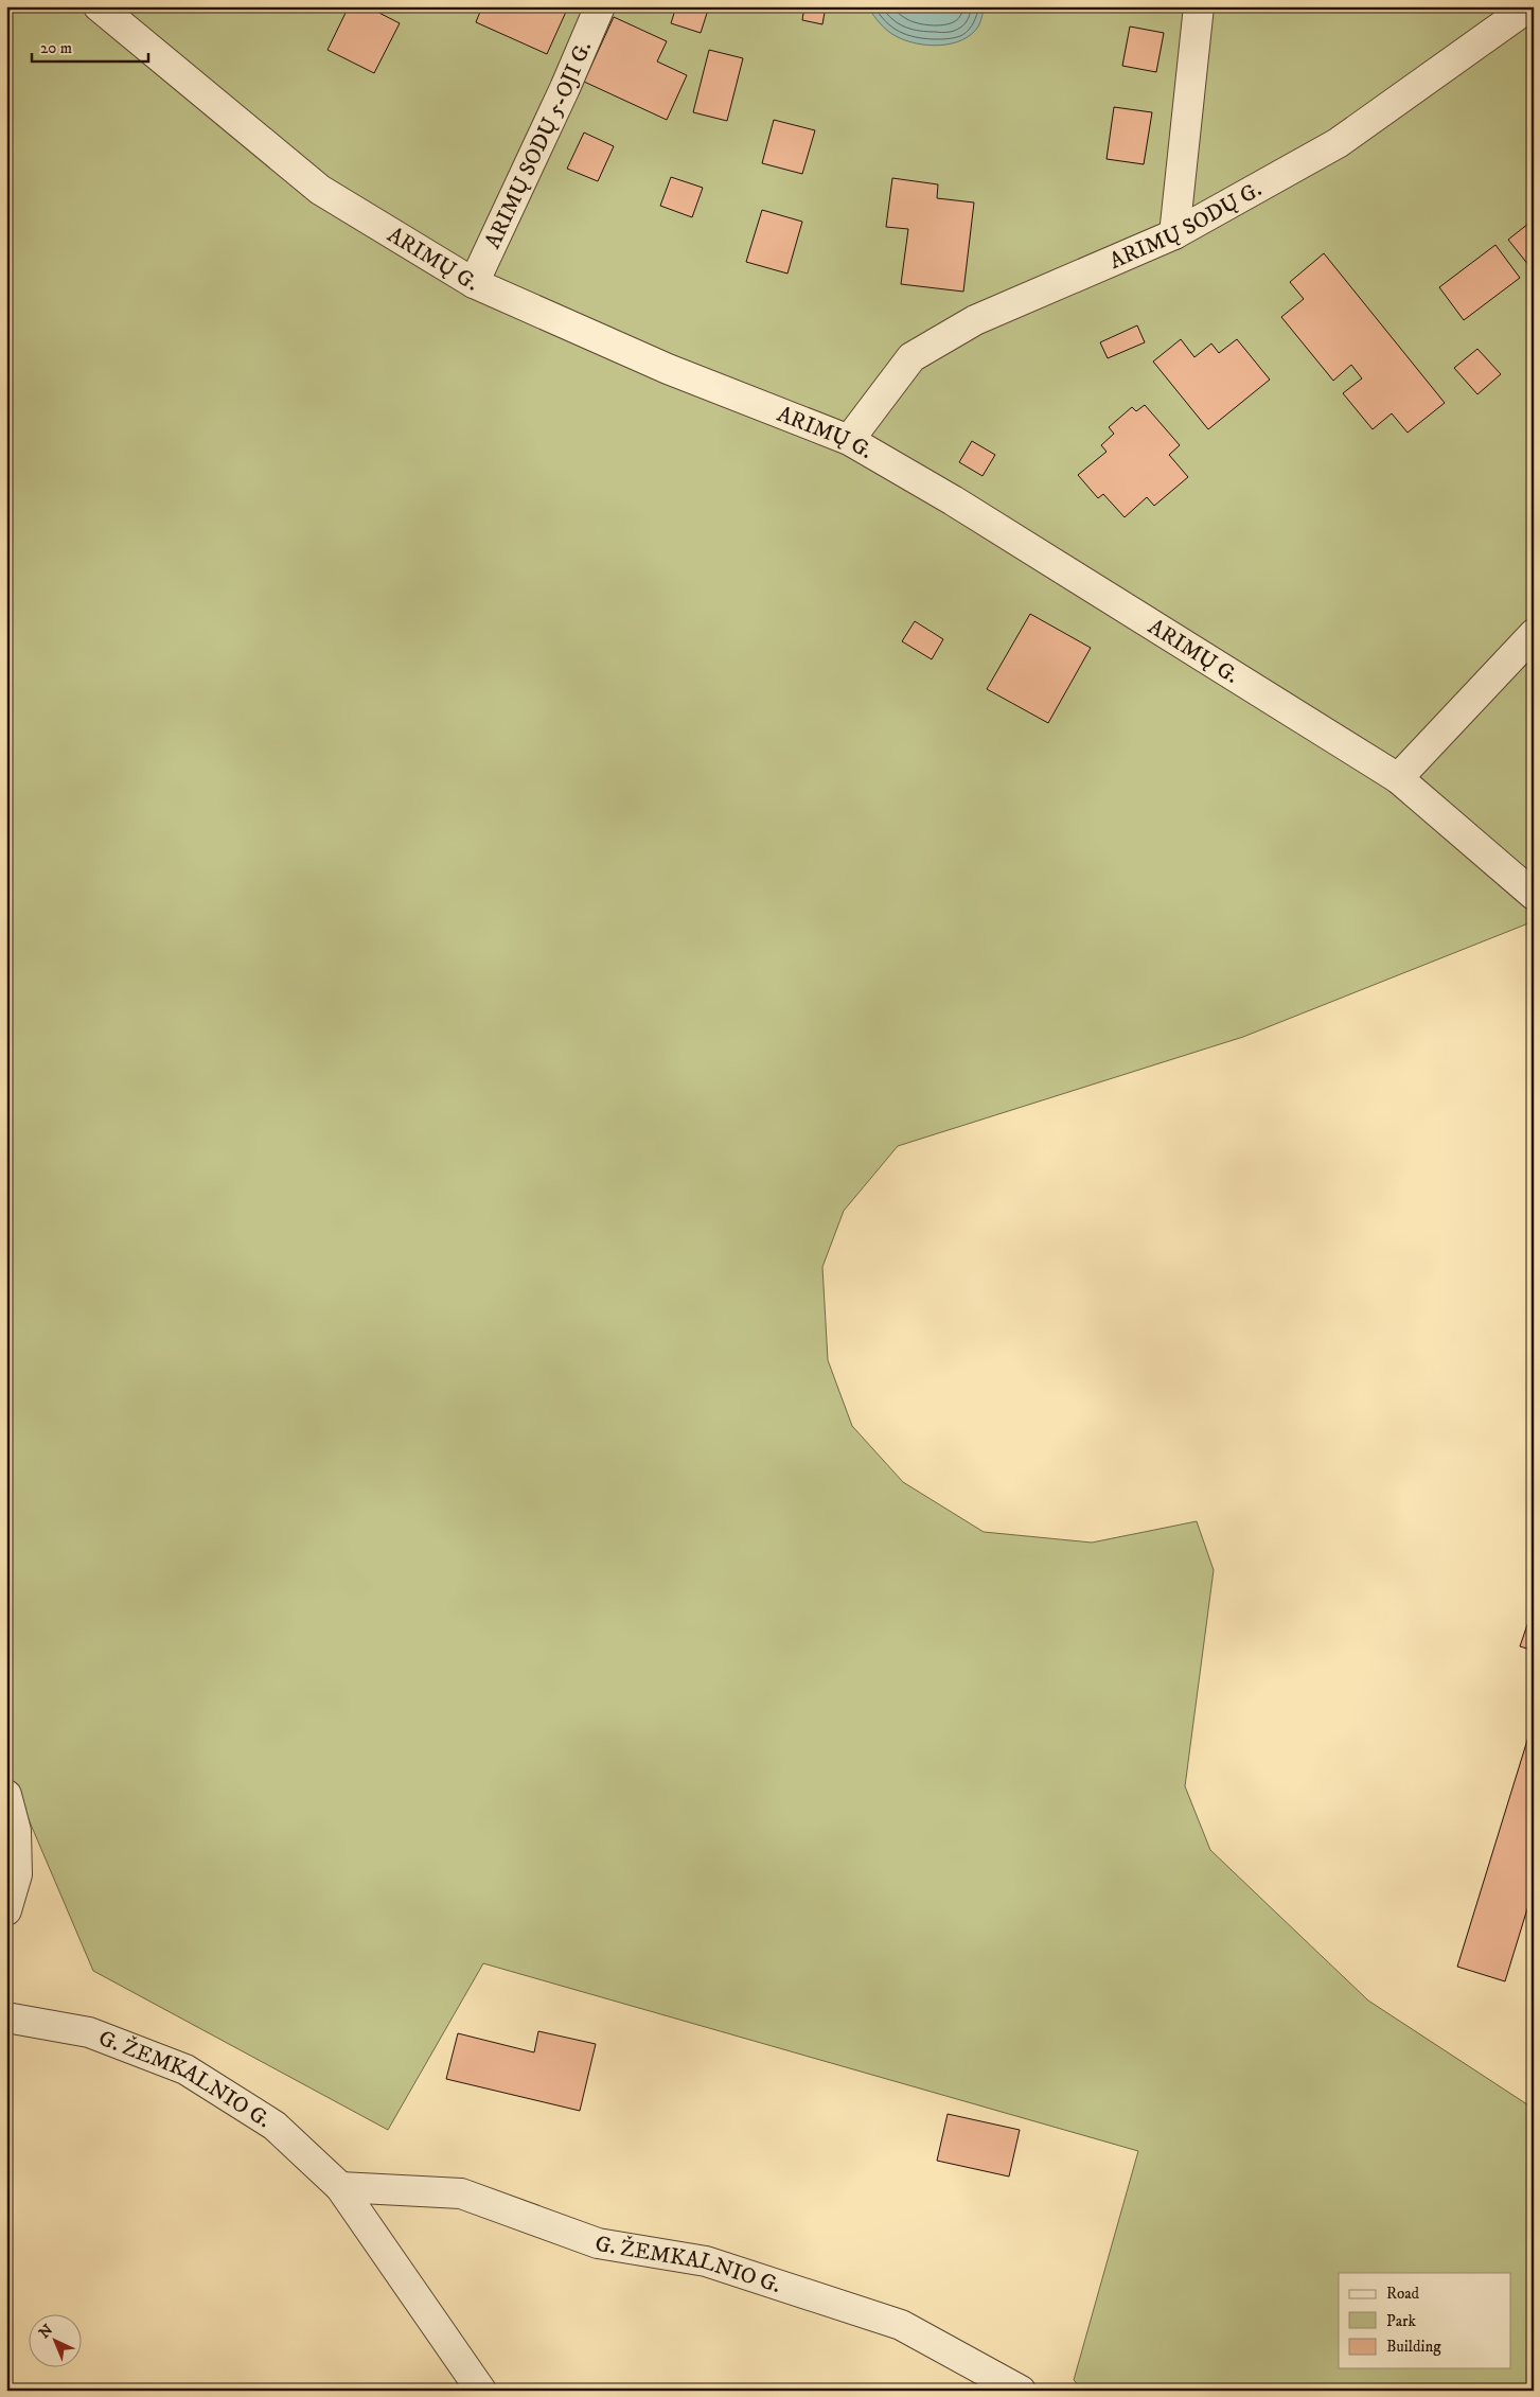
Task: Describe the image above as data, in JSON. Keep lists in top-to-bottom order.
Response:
{
  "streets": {
    "street": [
      "ARIMŲ SODŲ 5-OJI G.",
      "ARIMŲ SODŲ G.",
      "ARIMŲ G.",
      "G. ŽEMKALNIO G."
    ]
  },
  "crossings": [
    ["ARIMŲ SODŲ 5-OJI G.", "ARIMŲ G."],
    ["ARIMŲ SODŲ G.", "ARIMŲ G."]
  ],
  "legend": ["Road", "Park", "Building"],
  "scale_bar": "20 m",
  "north": "top left"
}
